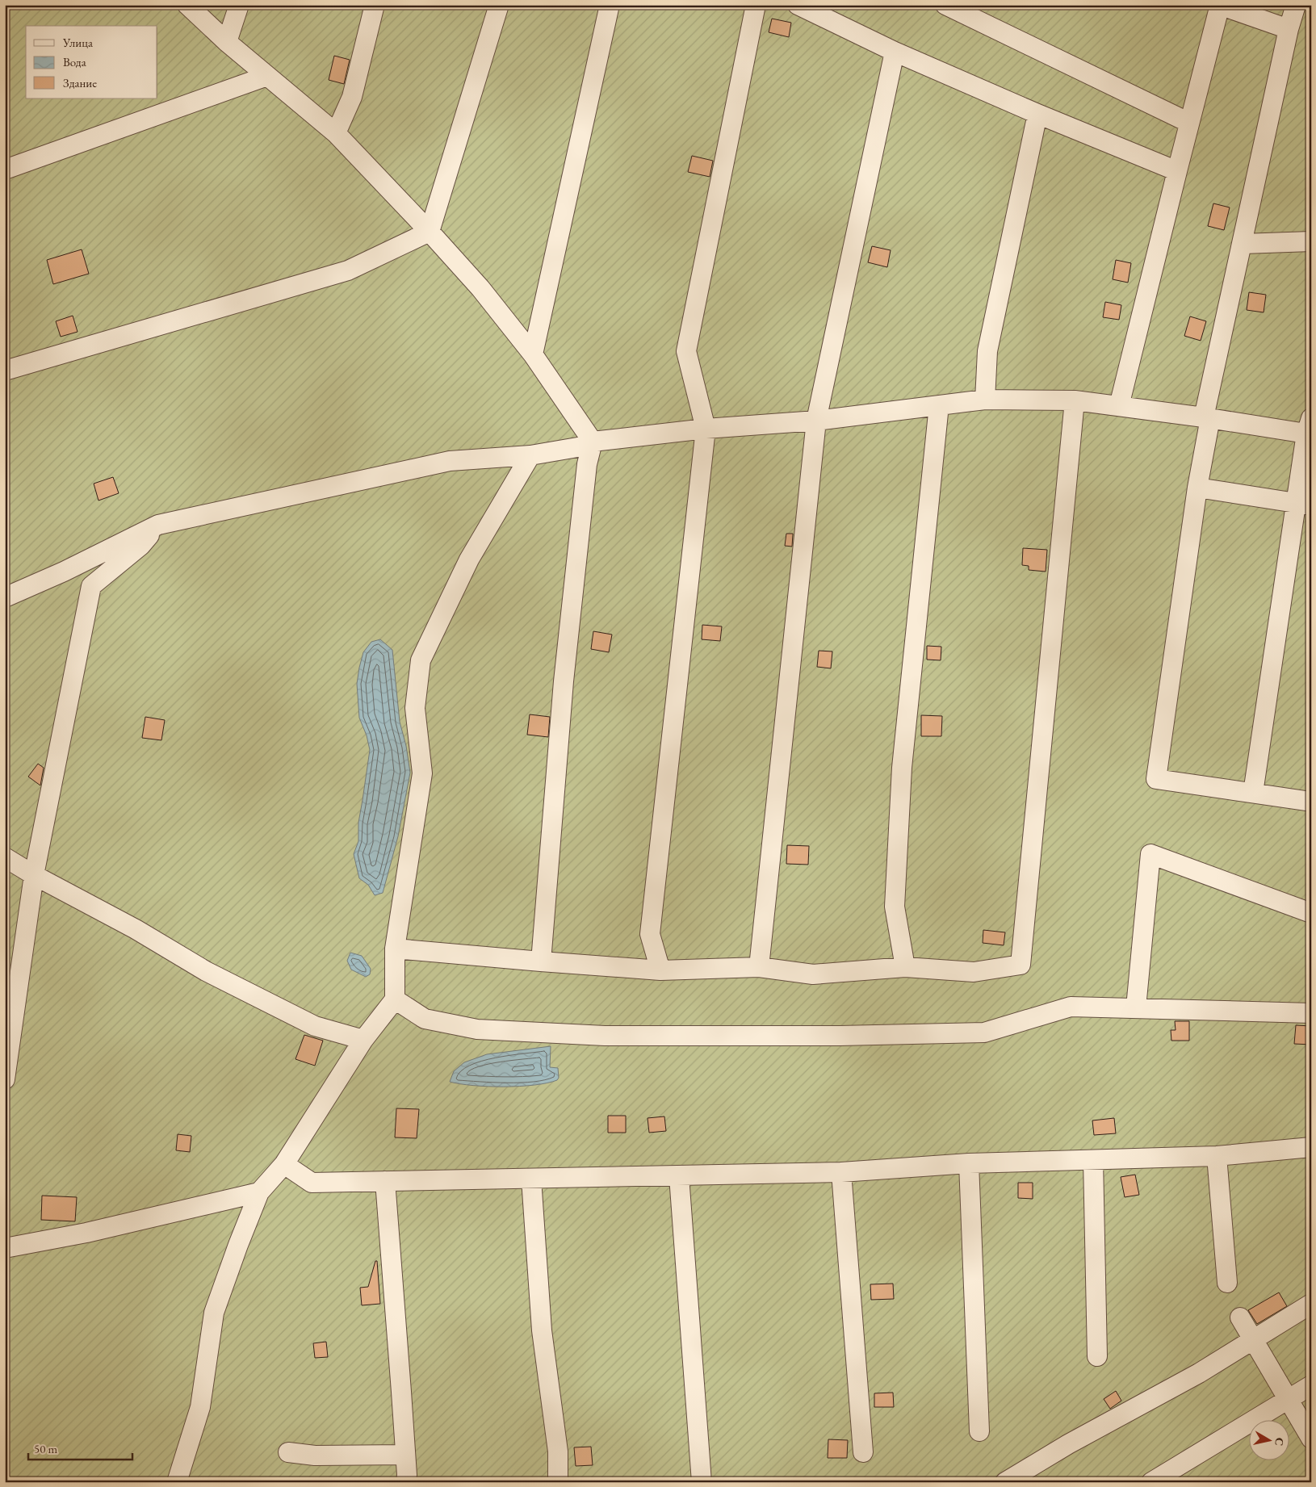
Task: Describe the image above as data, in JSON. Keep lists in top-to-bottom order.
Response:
{
  "legend": ["Улица", "Вода", "Здание"],
  "scale_bar": "50 m",
  "north": "right"
}
